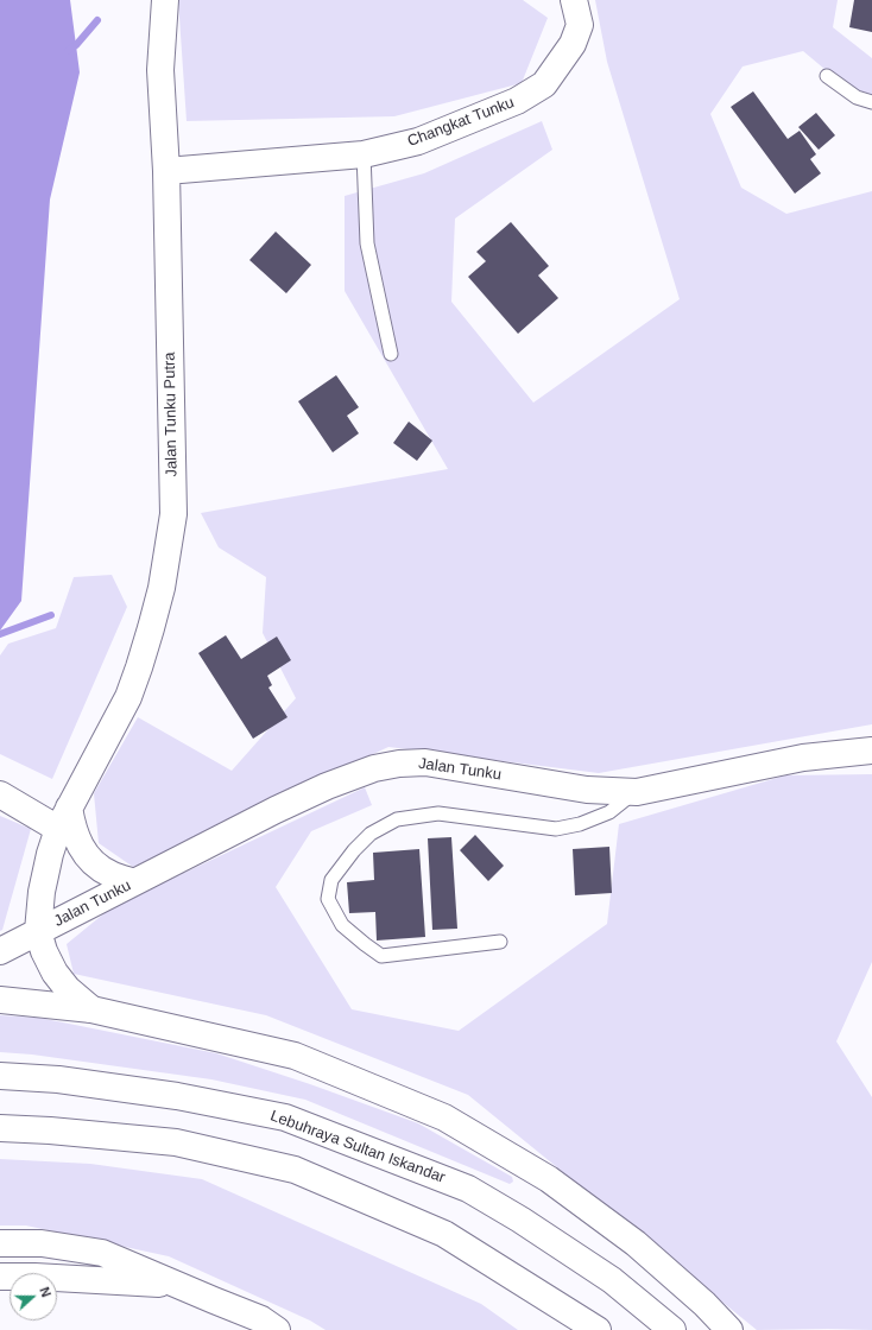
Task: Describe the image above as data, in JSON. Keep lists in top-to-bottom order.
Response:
{
  "streets": {
    "street": [
      "Changkat Tunku",
      "Jalan Tunku Putra",
      "Jalan Tunku",
      "Lebuhraya Sultan Iskandar"
    ]
  },
  "crossings": [
    ["Changkat Tunku", "Jalan Tunku Putra"],
    ["Jalan Tunku Putra", "Jalan Tunku"]
  ],
  "north": "right"
}
